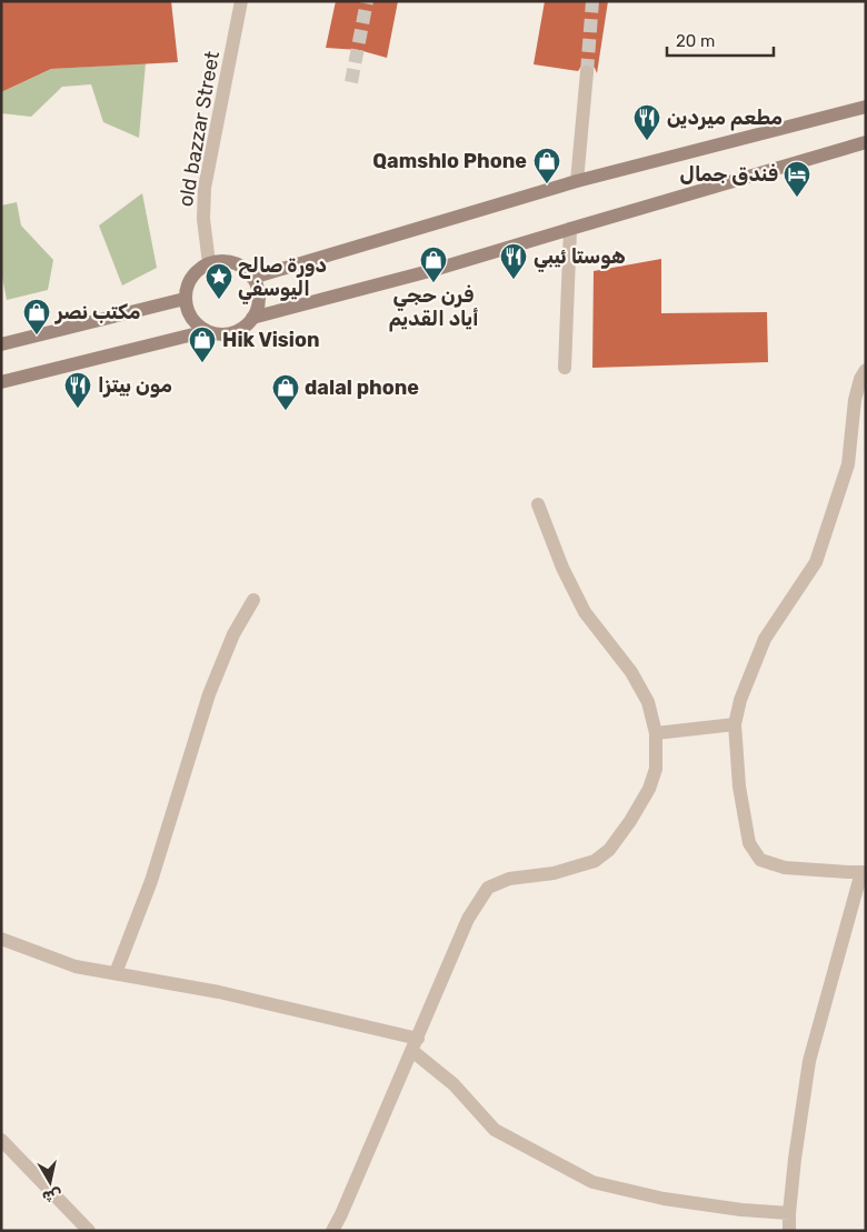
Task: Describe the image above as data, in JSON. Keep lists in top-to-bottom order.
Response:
{
  "streets": {
    "street": ["old bazzar Street"]
  },
  "places": {
    "restaurant": ["مطعم ميردين", "هوستا ئيبي", "مون بيتزا"],
    "shop": [
      "Qamshlo Phone",
      "فرن حجي أياد القديم",
      "مكتب نصر",
      "Hik Vision",
      "dalal phone"
    ],
    "hotel": ["فندق جمال"],
    "place": ["دورة صالح اليوسفي"]
  },
  "scale_bar": "20 m",
  "north": "bottom"
}
